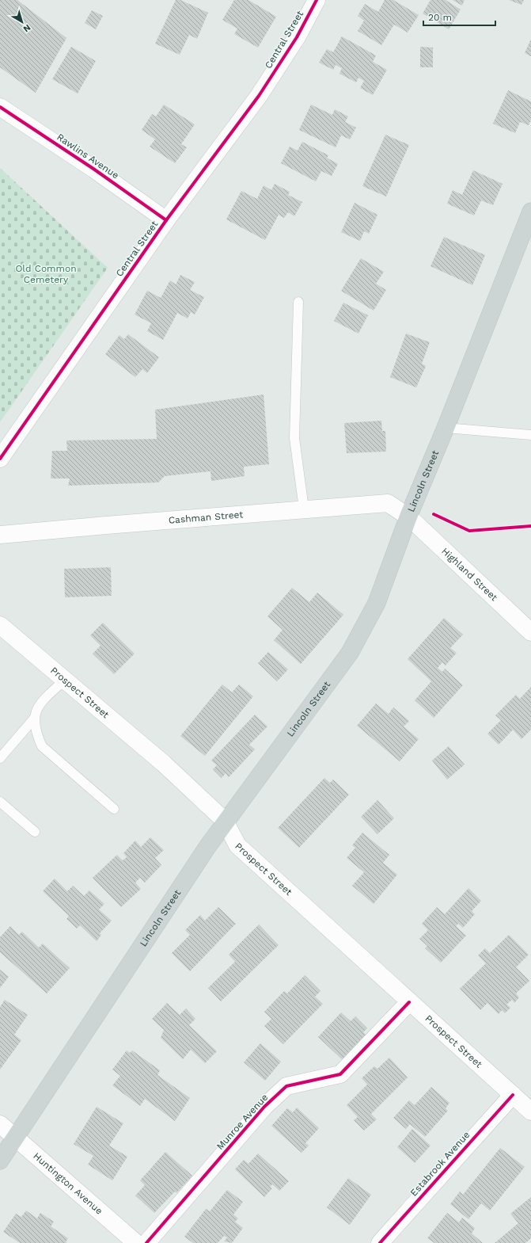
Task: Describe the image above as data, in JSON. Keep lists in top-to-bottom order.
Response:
{
  "streets": {
    "main road": ["Lincoln Street"],
    "street": [
      "Central Street",
      "Rawlins Avenue",
      "Cashman Street",
      "Highland Street",
      "Prospect Street",
      "Munroe Avenue",
      "Estabrook Avenue",
      "Huntington Avenue"
    ]
  },
  "crossings": [
    ["Central Street", "Rawlins Avenue"],
    ["Lincoln Street", "Cashman Street"],
    ["Lincoln Street", "Highland Street"],
    ["Lincoln Street", "Prospect Street"],
    ["Lincoln Street", "Huntington Avenue"],
    ["Cashman Street", "Highland Street"],
    ["Prospect Street", "Munroe Avenue"],
    ["Prospect Street", "Estabrook Avenue"]
  ],
  "parks": ["Old Common Cemetery"],
  "scale_bar": "20 m",
  "north": "bottom right"
}
